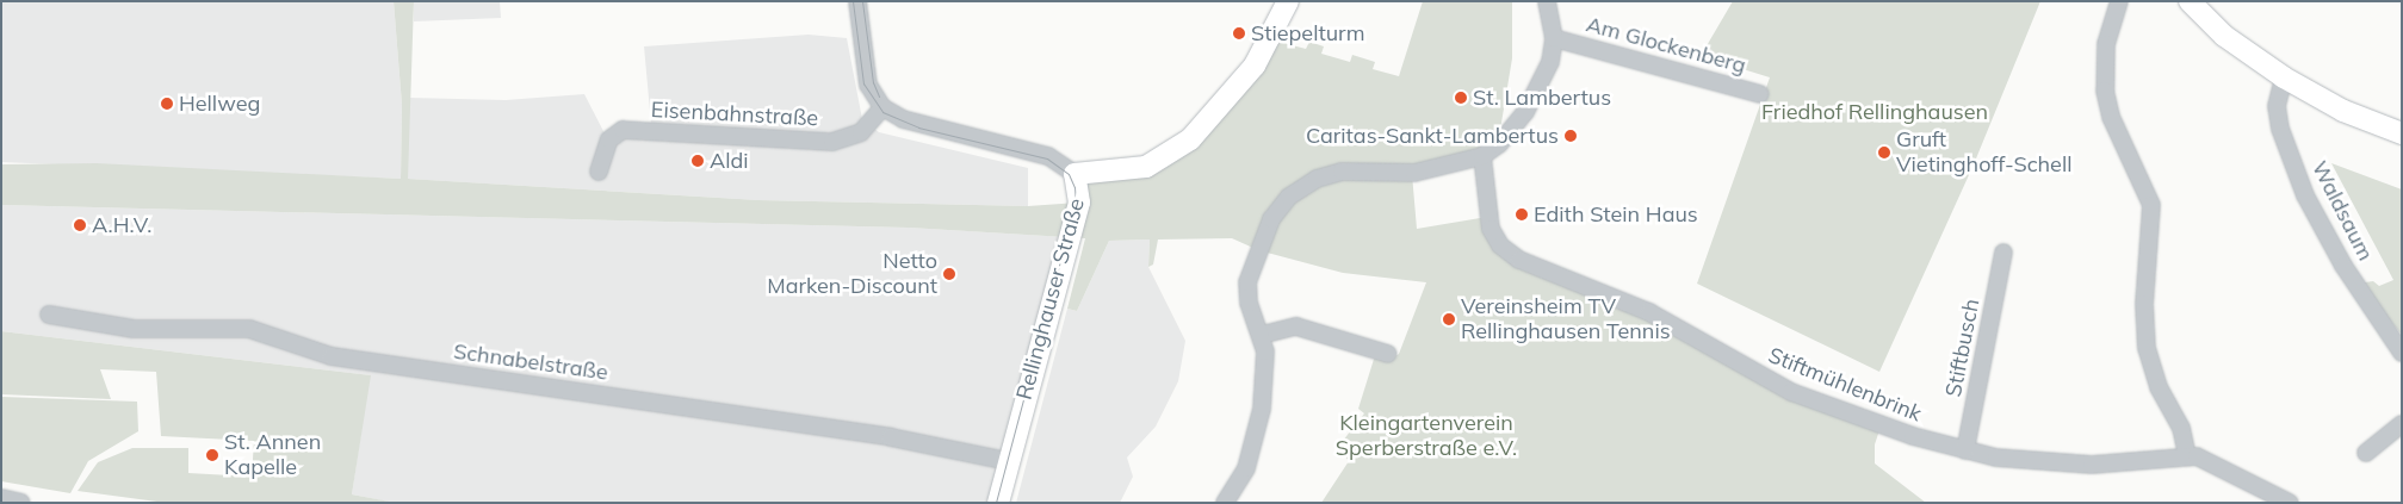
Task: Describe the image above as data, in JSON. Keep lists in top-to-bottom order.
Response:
{
  "streets": {
    "main road": ["Rellinghauser Straße"],
    "street": [
      "Am Glockenberg",
      "Eisenbahnstraße",
      "Waldsaum",
      "Stiftbusch",
      "Schnabelstraße",
      "Stiftmühlenbrink"
    ]
  },
  "crossings": [
    ["Am Glockenberg", "Stiftmühlenbrink"],
    ["Rellinghauser Straße", "Schnabelstraße"],
    ["Stiftbusch", "Stiftmühlenbrink"]
  ],
  "parks": ["Friedhof Rellinghausen", "Kleingartenverein Sperberstraße e.V."],
  "places": [
    "Stiepelturm",
    "St. Lambertus",
    "Hellweg",
    "Caritas-Sankt-Lambertus",
    "Gruft Vietinghoff-Schell",
    "Aldi",
    "Edith Stein Haus",
    "A.H.V.",
    "Netto Marken-Discount",
    "Vereinsheim TV Rellinghausen Tennis",
    "St. Annen Kapelle"
  ]
}
